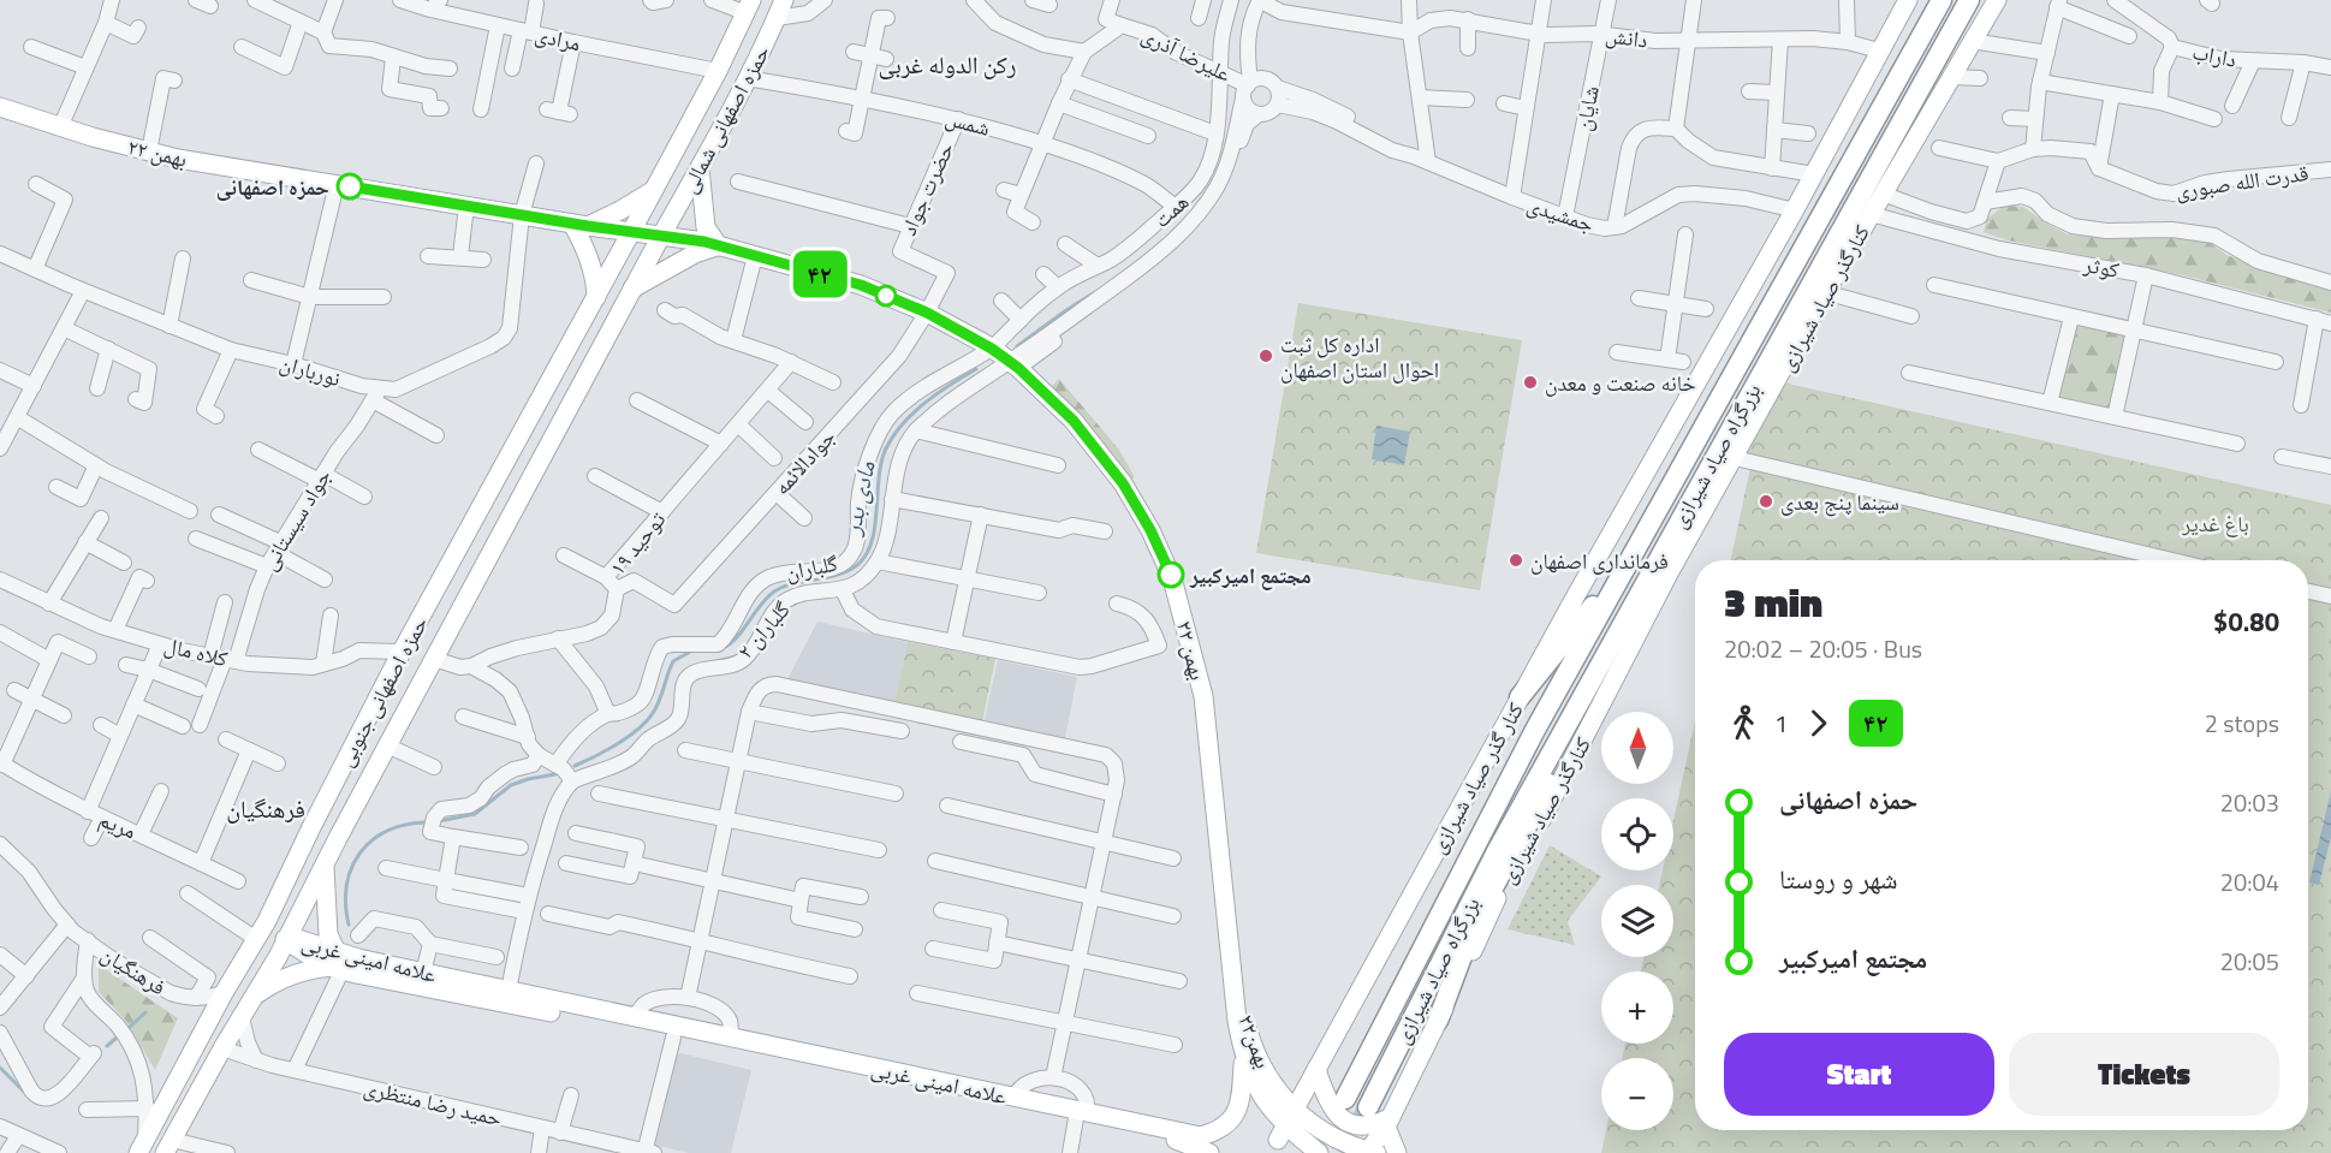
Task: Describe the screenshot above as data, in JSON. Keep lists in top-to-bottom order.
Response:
{
  "streets": {
    "highway": ["بزرگراه صیاد شیرازی"],
    "main road": [
      "حمزه اصفهانی شمالی",
      "۲۲ بهمن",
      "کنارگذر صیاد شیرازی",
      "حمزه اصفهانی جنوبی",
      "کنار گذر صیاد شیرازی",
      "علامه امینی غربی",
      "۲۲بهمن"
    ],
    "street": [
      "دانش",
      "مرادی",
      "علیرضا آذری",
      "داراب",
      "شایان",
      "شمس",
      "قدرت الله صبوری",
      "حضرت جواد",
      "همت",
      "جمشیدی",
      "کوثر",
      "نورباران",
      "جوادالائمه",
      "جواد سیستانی",
      "توحید ۱۹",
      "گلباران",
      "گلباران ۲",
      "کلاه مال",
      "مریم",
      "فرهنگیان",
      "حمید رضا منتظری"
    ]
  },
  "crossings": [
    ["دانش", "شایان"],
    ["مرادی", "حمزه اصفهانی شمالی"],
    ["علیرضا آذری", "همت"],
    ["شایان", "جمشیدی"],
    ["حمزه اصفهانی شمالی", "شمس"],
    ["حمزه اصفهانی شمالی", "۲۲ بهمن"],
    ["حمزه اصفهانی شمالی", "حمزه اصفهانی جنوبی"],
    ["شمس", "حضرت جواد"],
    ["شمس", "همت"],
    ["۲۲ بهمن", "حضرت جواد"],
    ["۲۲ بهمن", "همت"],
    ["۲۲ بهمن", "نورباران"],
    ["۲۲ بهمن", "جوادالائمه"],
    ["۲۲ بهمن", "گلباران"],
    ["۲۲ بهمن", "حمزه اصفهانی جنوبی"],
    ["۲۲ بهمن", "۲۲بهمن"],
    ["حضرت جواد", "جوادالائمه"],
    ["همت", "گلباران"],
    ["جمشیدی", "کنار گذر صیاد شیرازی"],
    ["کوثر", "کنارگذر صیاد شیرازی"],
    ["نورباران", "جواد سیستانی"],
    ["جوادالائمه", "توحید ۱۹"],
    ["جواد سیستانی", "کلاه مال"],
    ["کلاه مال", "حمزه اصفهانی جنوبی"],
    ["حمزه اصفهانی جنوبی", "علامه امینی غربی"],
    ["حمزه اصفهانی جنوبی", "فرهنگیان"],
    ["حمزه اصفهانی جنوبی", "حمید رضا منتظری"],
    ["کنار گذر صیاد شیرازی", "۲۲بهمن"]
  ],
  "districts": ["رکن الدوله غربی", "فرهنگیان"],
  "water": ["مادی بدر"],
  "parks": ["باغ غدیر"],
  "places": [
    "حمزه اصفهانی",
    "اداره کل ثبت احوال استان اصفهان",
    "خانه صنعت و معدن",
    "سینما پنج بعدی",
    "فرمانداری اصفهان",
    "مجتمع امیرکبیر"
  ],
  "lines": ["bus line ۴۲"],
  "north": "top",
  "page": {
    "on_map": "۴۲",
    "heading": ["3 min", "20:02 – 20:05 · Bus", "$0.80"],
    "legs": ["1", "۴۲", "2 stops"],
    "map_buttons": ["+", "−"],
    "list": [
      {
        "name": "حمزه اصفهانی",
        "value": "20:03"
      },
      {
        "name": "شهر و روستا",
        "value": "20:04"
      },
      {
        "name": "مجتمع امیرکبیر",
        "value": "20:05"
      }
    ],
    "buttons": ["Start", "Tickets"]
  }
}
